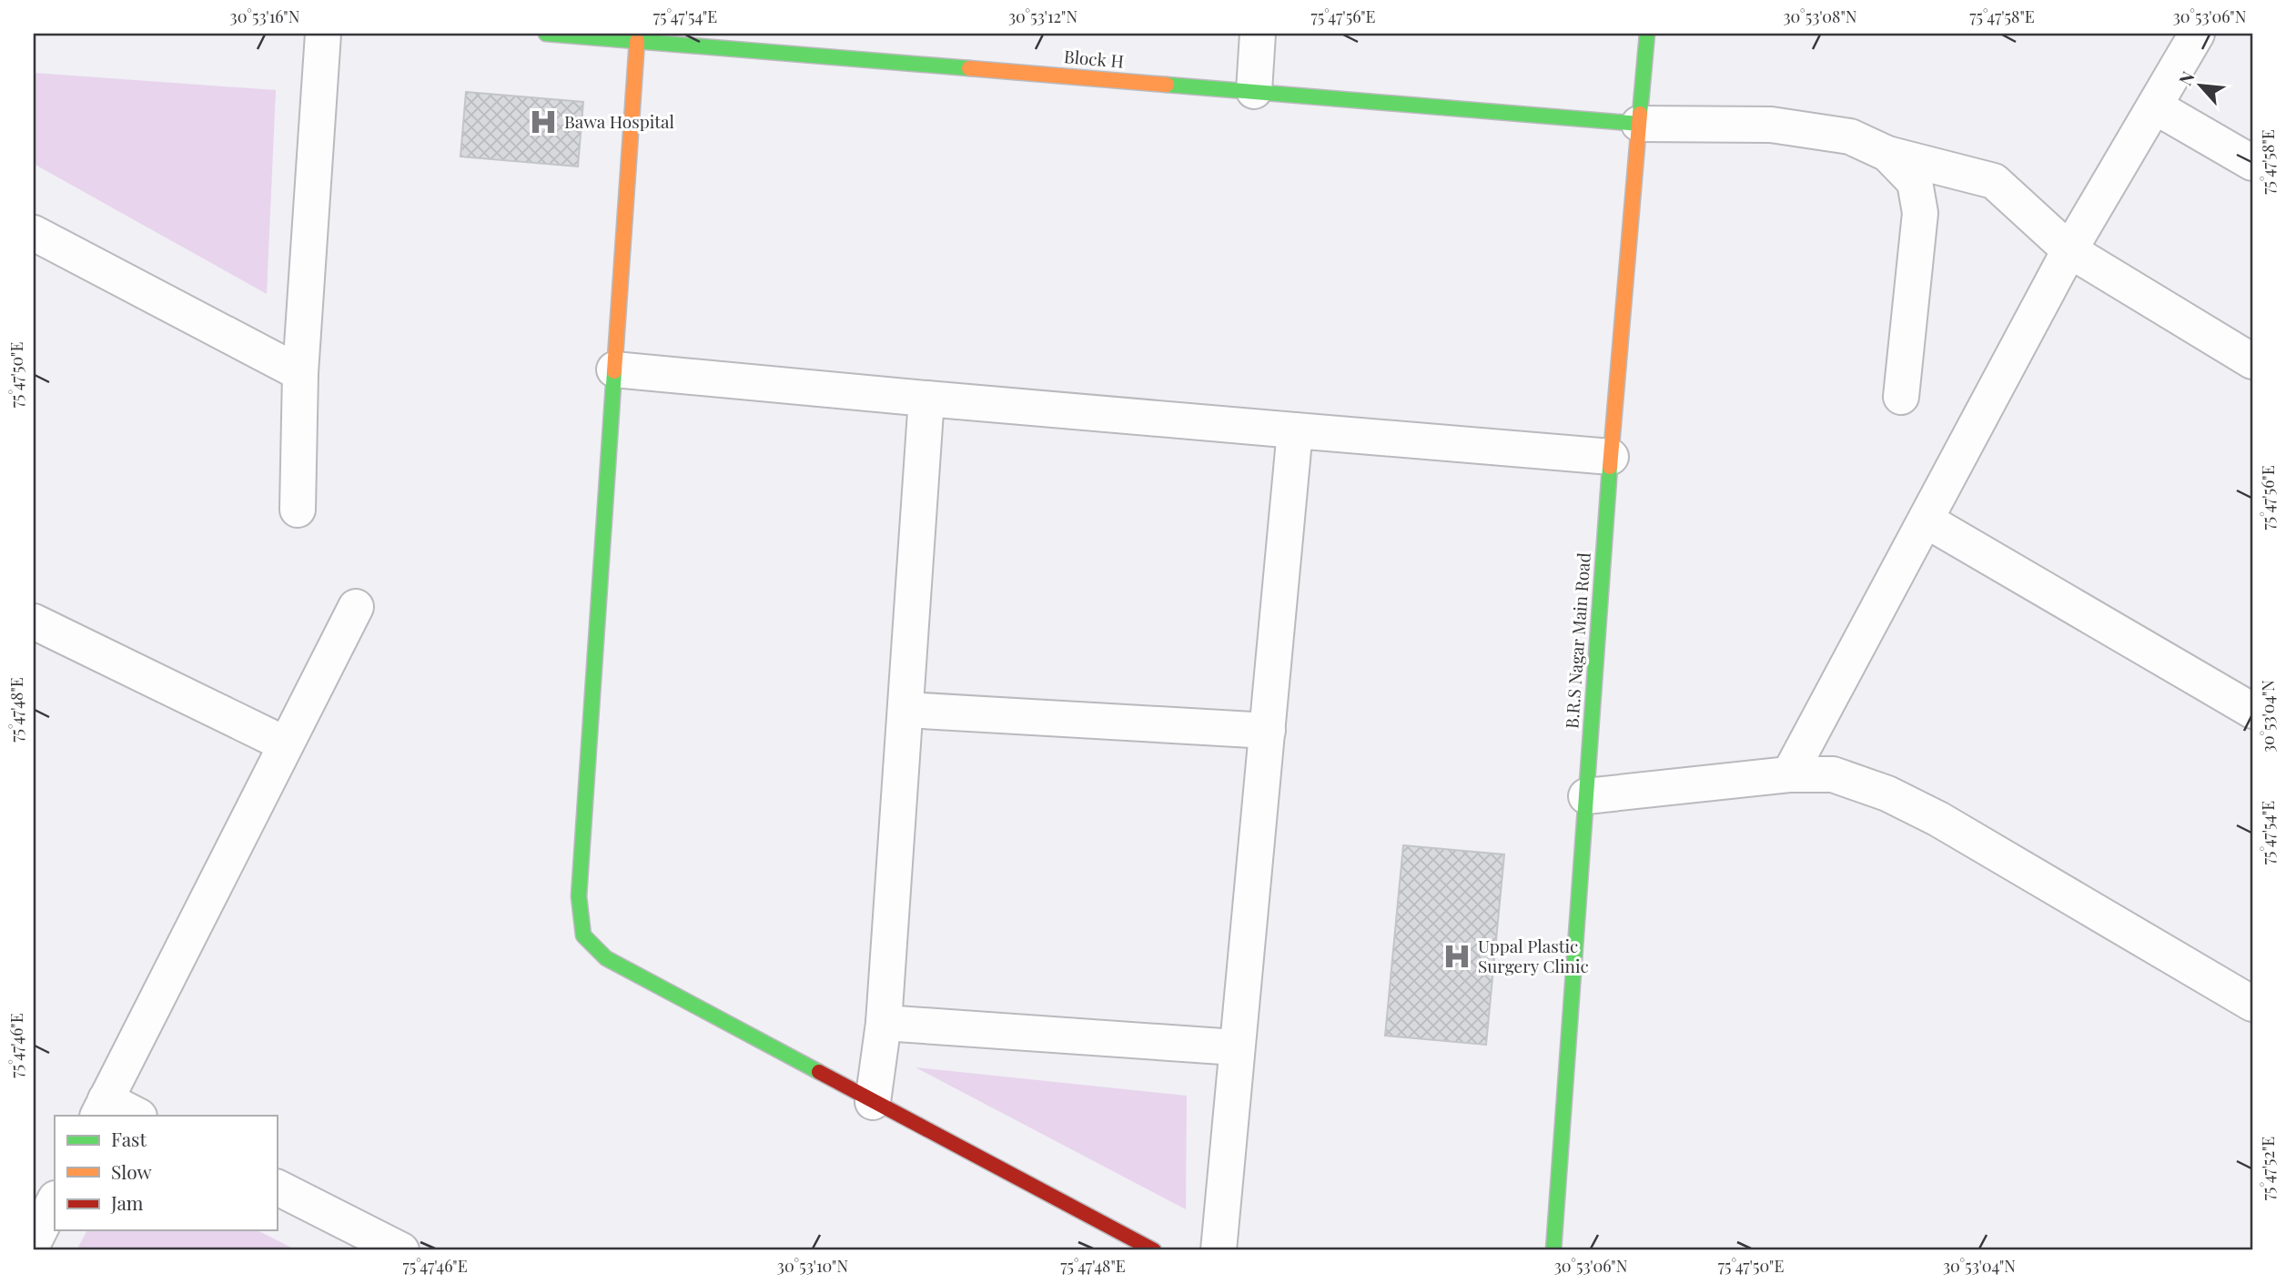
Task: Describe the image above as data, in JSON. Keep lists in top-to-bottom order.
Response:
{
  "streets": {
    "street": ["Block H", "B.R.S Nagar Main Road"]
  },
  "crossings": [
    ["Block H", "B.R.S Nagar Main Road"]
  ],
  "places": {
    "hospital": ["Bawa Hospital", "Uppal Plastic Surgery Clinic"]
  },
  "legend": ["Fast", "Slow", "Jam"],
  "north": "top left",
  "coordinates": [
    "30°53'16\"N",
    "75°47'54\"E",
    "30°53'12\"N",
    "75°47'56\"E",
    "30°53'08\"N",
    "75°47'58\"E",
    "30°53'06\"N",
    "75°47'50\"E",
    "75°47'48\"E",
    "30°53'04\"N",
    "75°47'46\"E",
    "75°47'52\"E",
    "30°53'10\"N"
  ]
}
